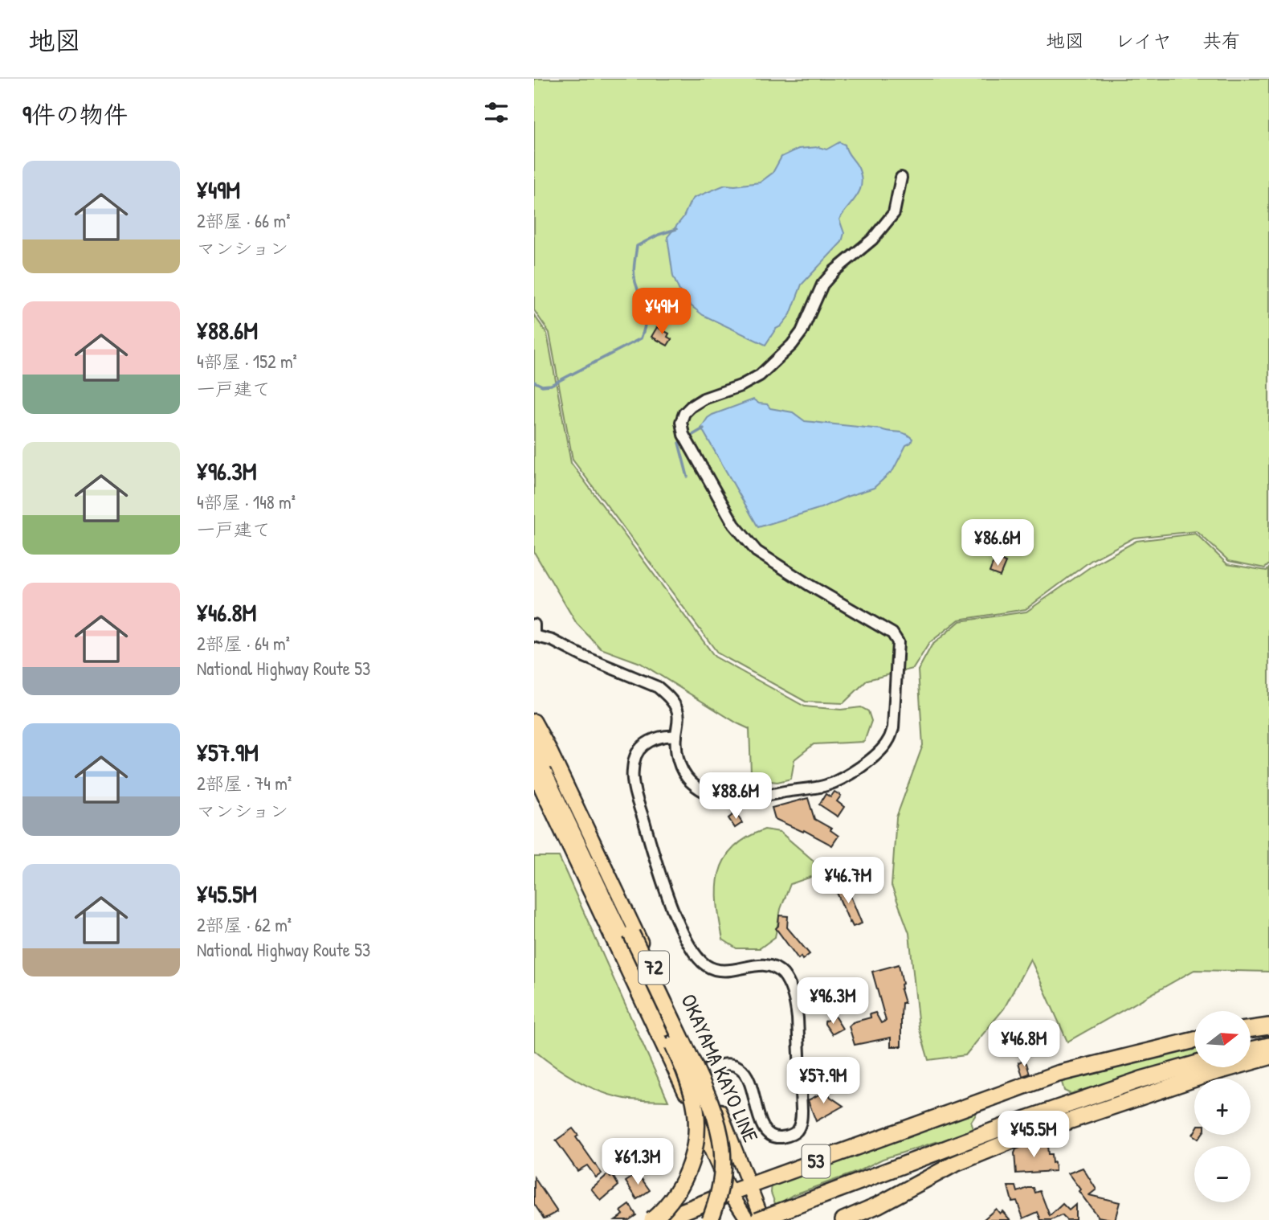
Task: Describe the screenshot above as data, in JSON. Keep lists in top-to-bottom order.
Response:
{
  "streets": {
    "highway": ["72", "53"],
    "main road": ["OKAYAMA KAYO LINE"]
  },
  "crossings": [
    ["OKAYAMA KAYO LINE", "53"]
  ],
  "north": "right",
  "page": {
    "header": "地図",
    "nav": ["地図", "レイヤ", "共有"],
    "heading": "9件の物件",
    "list": [
      {
        "name": "¥49M",
        "note": "2部屋 · 66 m² · マンション"
      },
      {
        "name": "¥88.6M",
        "note": "4部屋 · 152 m² · 一戸建て"
      },
      {
        "name": "¥96.3M",
        "note": "4部屋 · 148 m² · 一戸建て"
      },
      {
        "name": "¥46.8M",
        "note": "2部屋 · 64 m² · National Highway Route 53"
      },
      {
        "name": "¥57.9M",
        "note": "2部屋 · 74 m² · マンション"
      },
      {
        "name": "¥45.5M",
        "note": "2部屋 · 62 m² · National Highway Route 53"
      }
    ],
    "price": [
      "¥49M",
      "¥86.6M",
      "¥88.6M",
      "¥46.7M",
      "¥96.3M",
      "¥46.8M",
      "¥57.9M",
      "¥45.5M",
      "¥61.3M"
    ],
    "map_buttons": ["+", "−"]
  }
}
